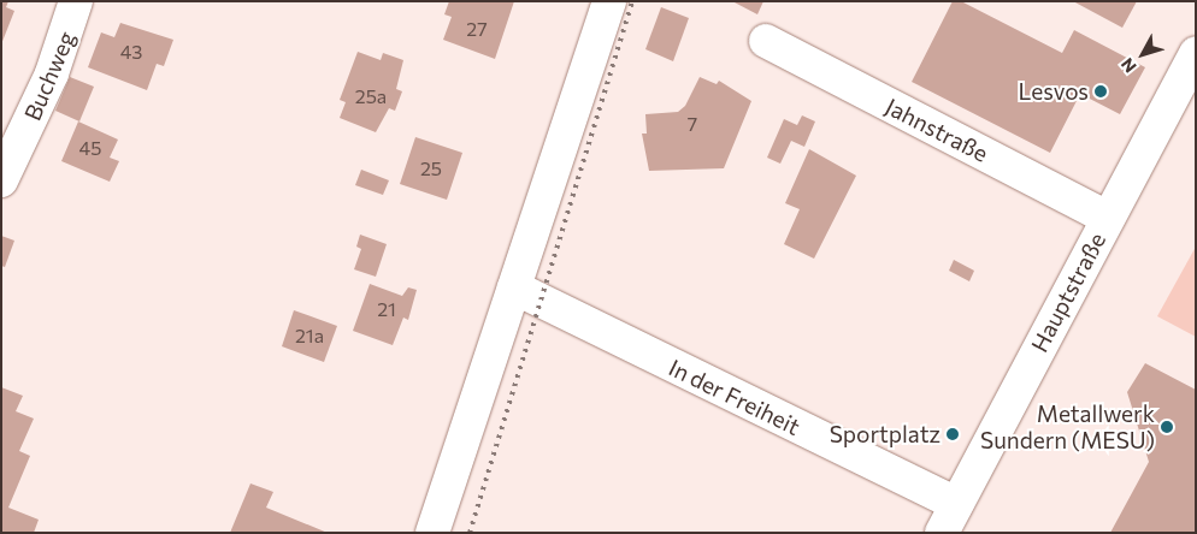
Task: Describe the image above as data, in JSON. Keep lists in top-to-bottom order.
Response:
{
  "streets": {
    "street": [
      "Buchweg",
      "Jahnstraße",
      "Hauptstraße",
      "In der Freiheit"
    ]
  },
  "crossings": [
    ["Jahnstraße", "Hauptstraße"],
    ["Hauptstraße", "In der Freiheit"]
  ],
  "places": ["Lesvos", "Metallwerk Sundern (MESU)", "Sportplatz"],
  "house_numbers": [
    "27",
    "43",
    "25a",
    "7",
    "45",
    "25",
    "21",
    "21a"
  ],
  "north": "bottom left"
}
